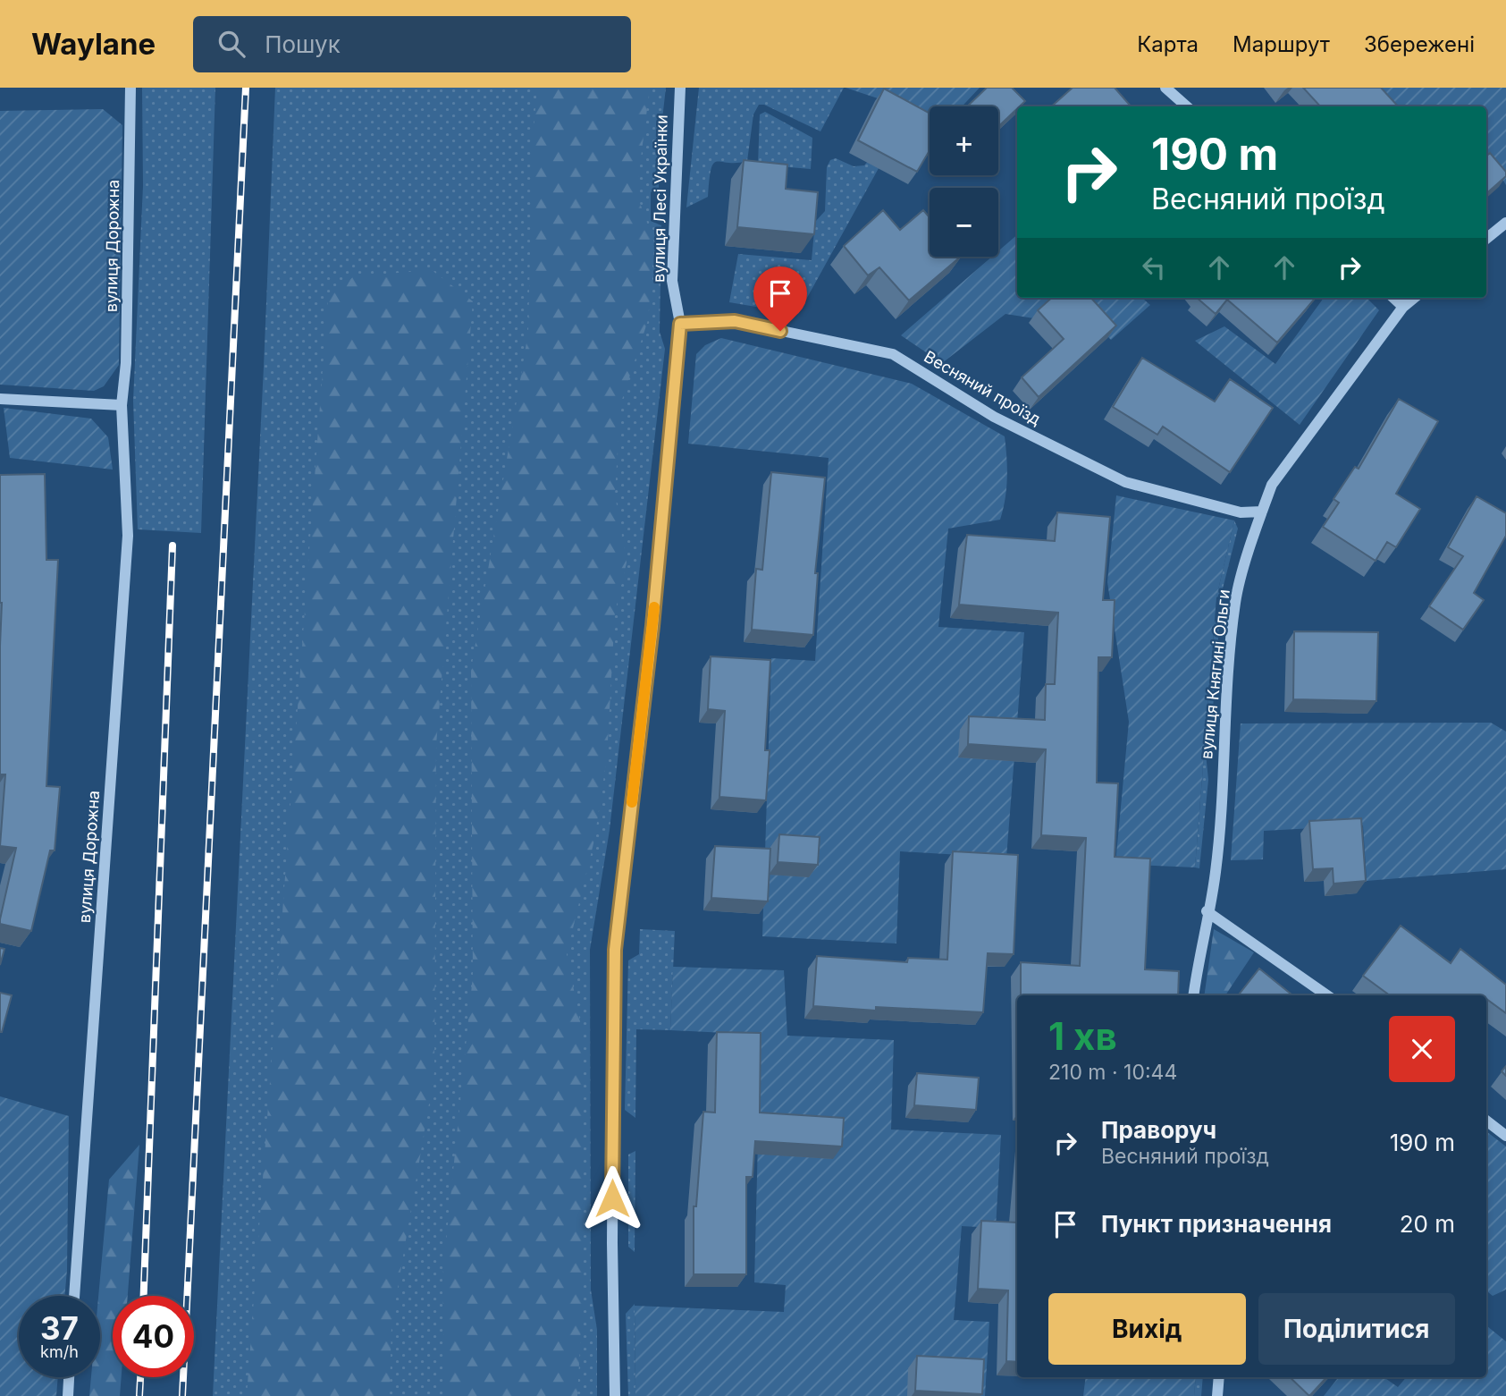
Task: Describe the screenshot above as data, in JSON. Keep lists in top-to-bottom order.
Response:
{
  "streets": {
    "street": [
      "вулиця Лесі Українки",
      "вулиця Дорожна",
      "Весняний проїзд",
      "вулиця Княгині Ольги"
    ]
  },
  "crossings": [
    ["вулиця Лесі Українки", "Весняний проїзд"],
    ["Весняний проїзд", "вулиця Княгині Ольги"]
  ],
  "page": {
    "header": "Waylane",
    "search": "Пошук",
    "nav": ["Карта", "Маршрут", "Збережені"],
    "map_buttons": ["+", "−"],
    "turn": ["190 m", "Весняний проїзд"],
    "heading": ["1 хв", "210 m · 10:44"],
    "list": [
      {
        "name": "Праворуч",
        "note": "Весняний проїзд",
        "value": "190 m"
      },
      {
        "name": "Пункт призначення",
        "value": "20 m"
      }
    ],
    "buttons": ["Вихід", "Поділитися"],
    "speed": "37 km/h",
    "limit": "40"
  }
}
